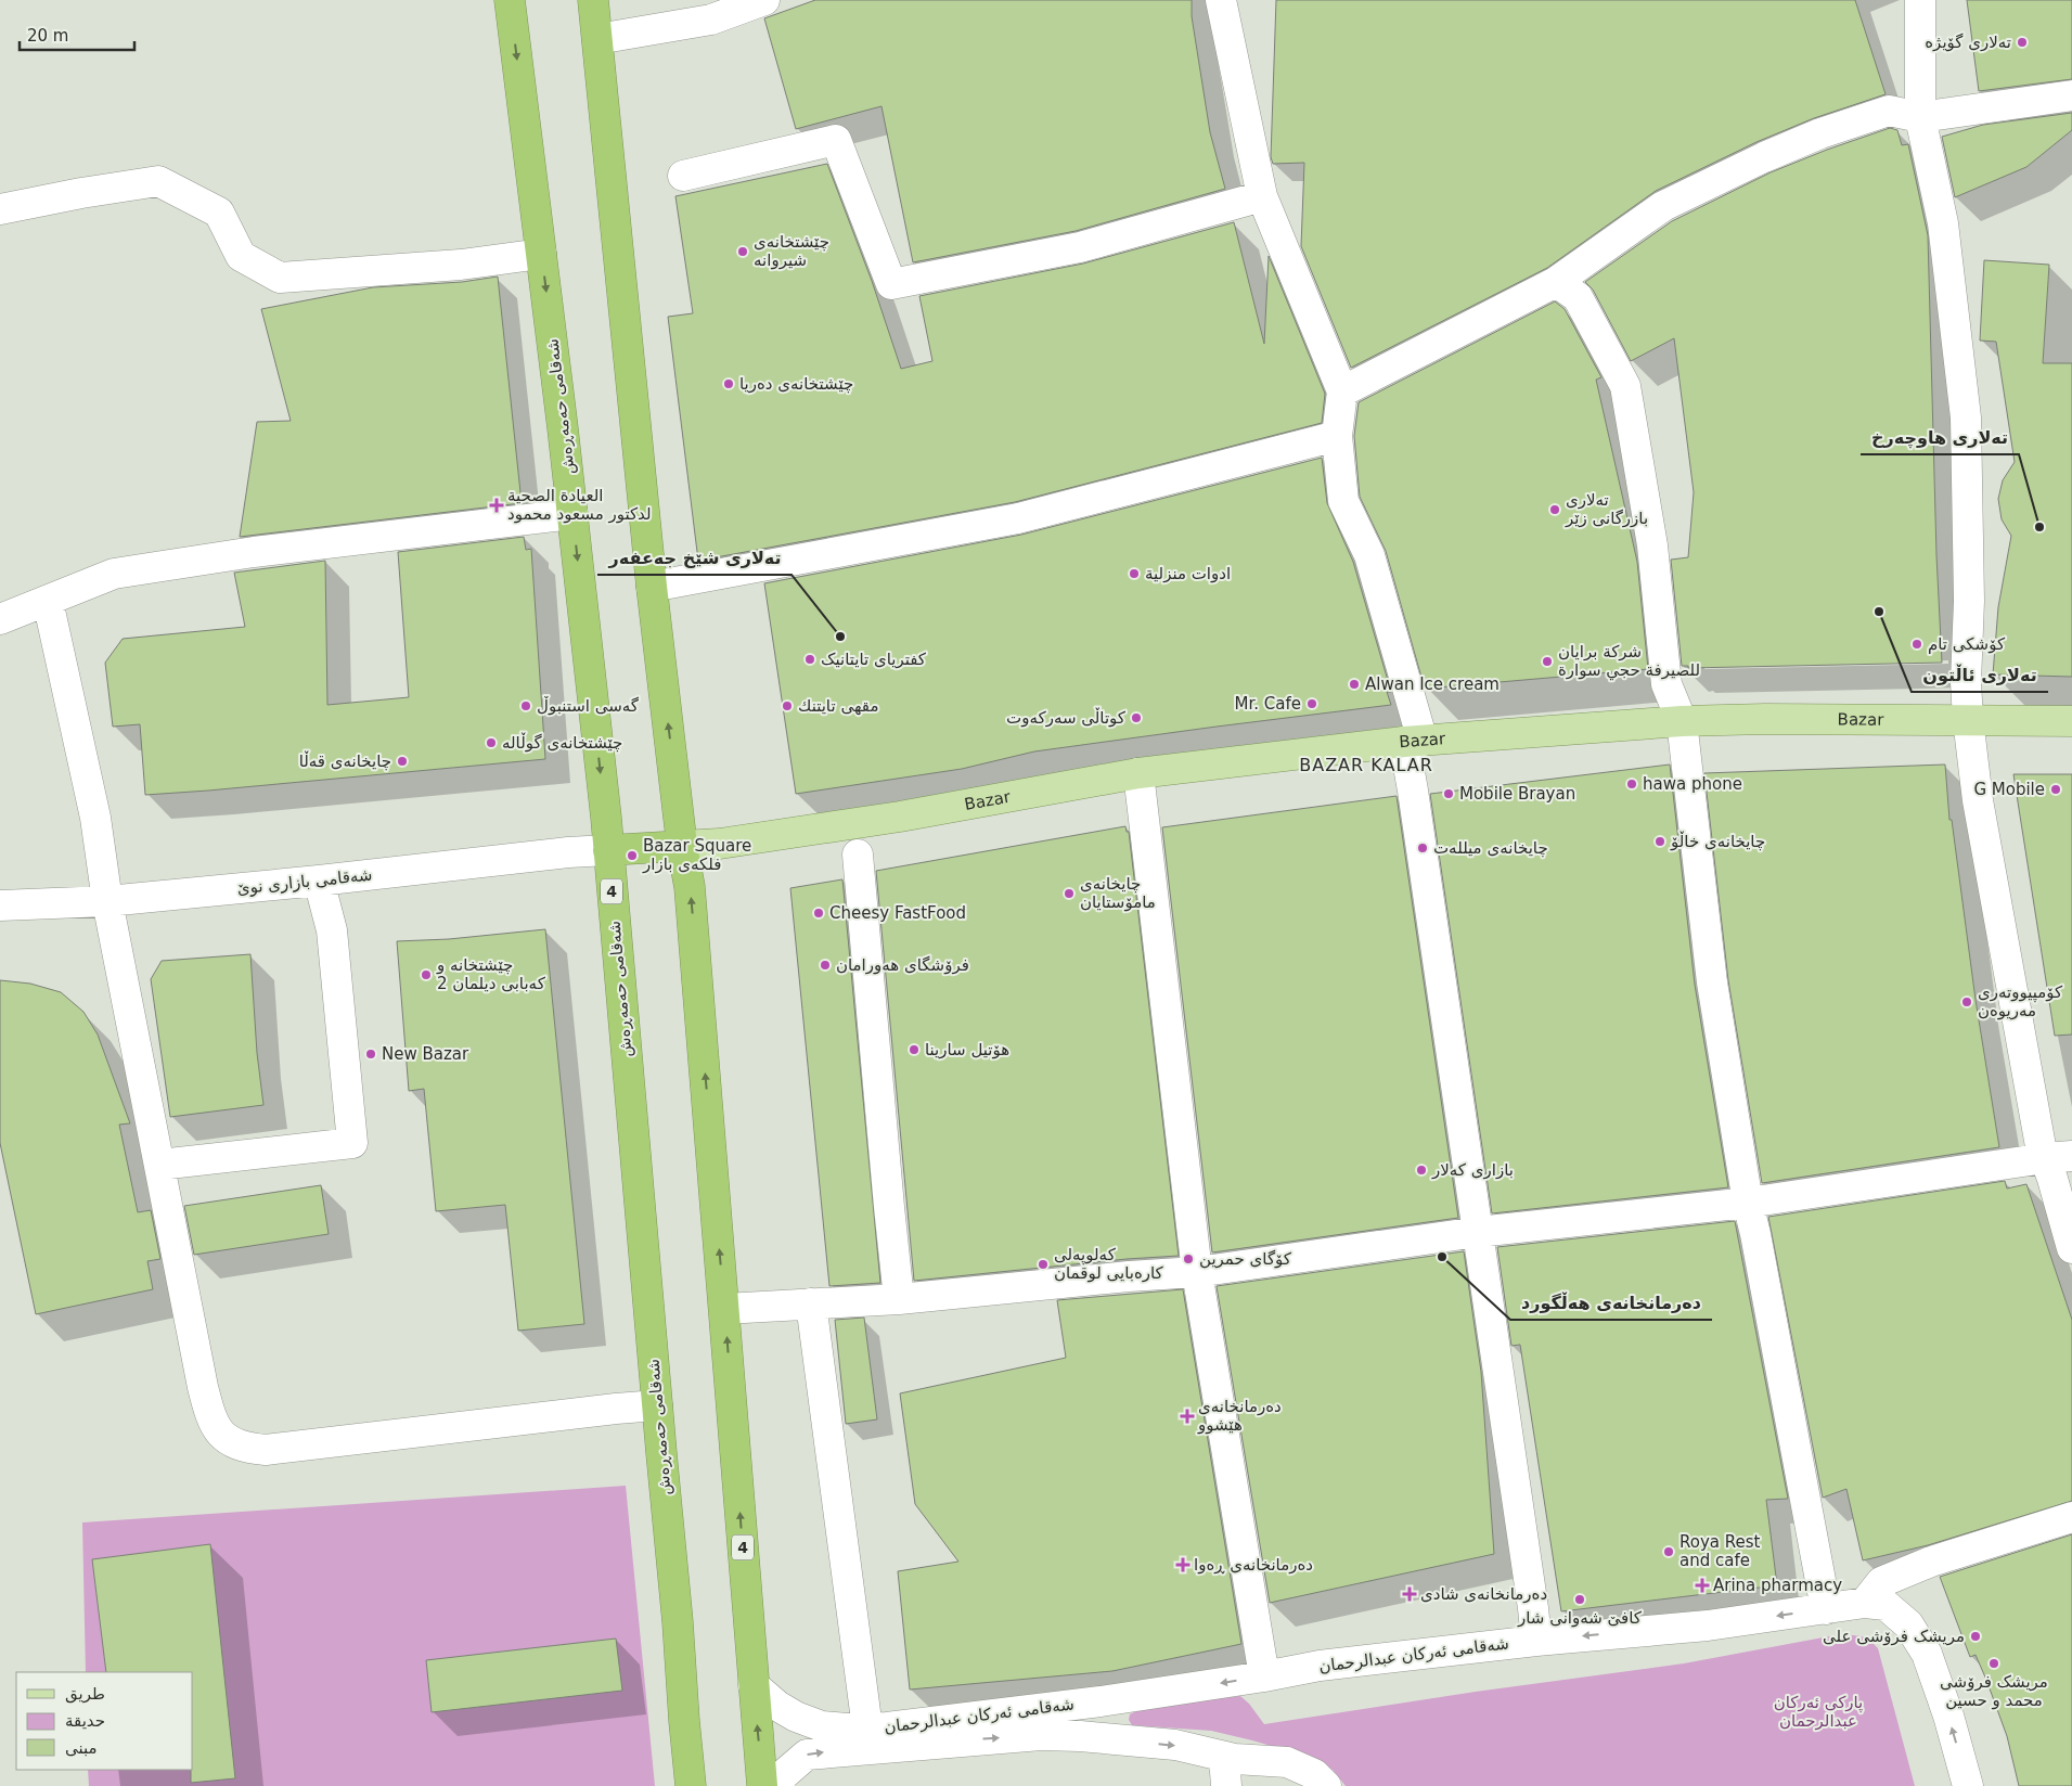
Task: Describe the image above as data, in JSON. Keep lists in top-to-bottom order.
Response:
{
  "streets": {
    "highway": ["شەقامی حەمەڕەش", "4"],
    "main road": ["Bazar"],
    "street": ["شەقامی بازاری نوێ", "شەقامی ئەرکان عبدالرحمان"]
  },
  "crossings": [
    ["شەقامی حەمەڕەش", "شەقامی بازاری نوێ"],
    ["Bazar", "4"],
    ["4", "شەقامی ئەرکان عبدالرحمان"]
  ],
  "districts": ["BAZAR KALAR"],
  "parks": ["پارکی ئەرکان عبدالرحمان"],
  "places": {
    "other": [
      "تەلاری گۆیژە",
      "چێشتخانەی شیروانە",
      "چێشتخانەی دەریا",
      "تەلاری بازرگانی زێر",
      "تەلاری هاوچەرخ",
      "ادوات منزلية",
      "تەلاری ئاڵتون",
      "تەلاری شێخ جەعفەر",
      "کۆشکی تام",
      "کفتریای تایتانیک",
      "شركة برايان للصيرفة حجي سوارة",
      "Alwan Ice cream",
      "Mr. Cafe",
      "گەسی استنبوڵ",
      "مقهى تايتنك",
      "کوتاڵی سەرکەوت",
      "چێشتخانەی گوڵالە",
      "چایخانەی قەڵا",
      "hawa phone",
      "G Mobile",
      "Mobile Brayan",
      "چایخانەی خاڵۆ",
      "چایخانەی میللەت",
      "Bazar Square فلکەی بازار",
      "چایخانەی مامۆستایان",
      "Cheesy FastFood",
      "فرۆشگای هەورامان",
      "چێشتخانە و کەبابی دیلمان 2",
      "کۆمپیووتەری مەریوەن",
      "هۆتیل سارینا",
      "New Bazar",
      "بازاری کەلار",
      "دەرمانخانەی هەڵگورد",
      "کۆگای حمرین",
      "کەلوپەلی کارەبایی لوقمان",
      "Roya Rest and cafe",
      "کافێ شەوانی شار",
      "مریشک فرۆشی علی",
      "مریشک فرۆشی محمد و حسین"
    ],
    "health": [
      "العيادة الصحية لدكتور مسعود محمود",
      "دەرمانخانەی هێشوو",
      "دەرمانخانەی ڕەوا",
      "Arina pharmacy",
      "دەرمانخانەی شادی"
    ]
  },
  "legend": ["طريق", "حديقة", "مبنى"],
  "scale_bar": "20 m"
}
